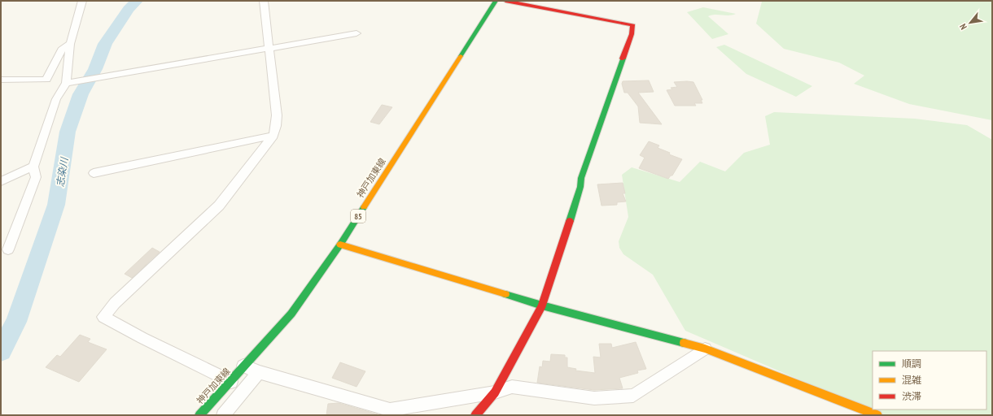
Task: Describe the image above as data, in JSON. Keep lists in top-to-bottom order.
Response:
{
  "streets": {
    "street": ["神戸加東線", "85"]
  },
  "water": ["志染川"],
  "legend": ["順調", "混雑", "渋滞"],
  "north": "bottom left"
}
